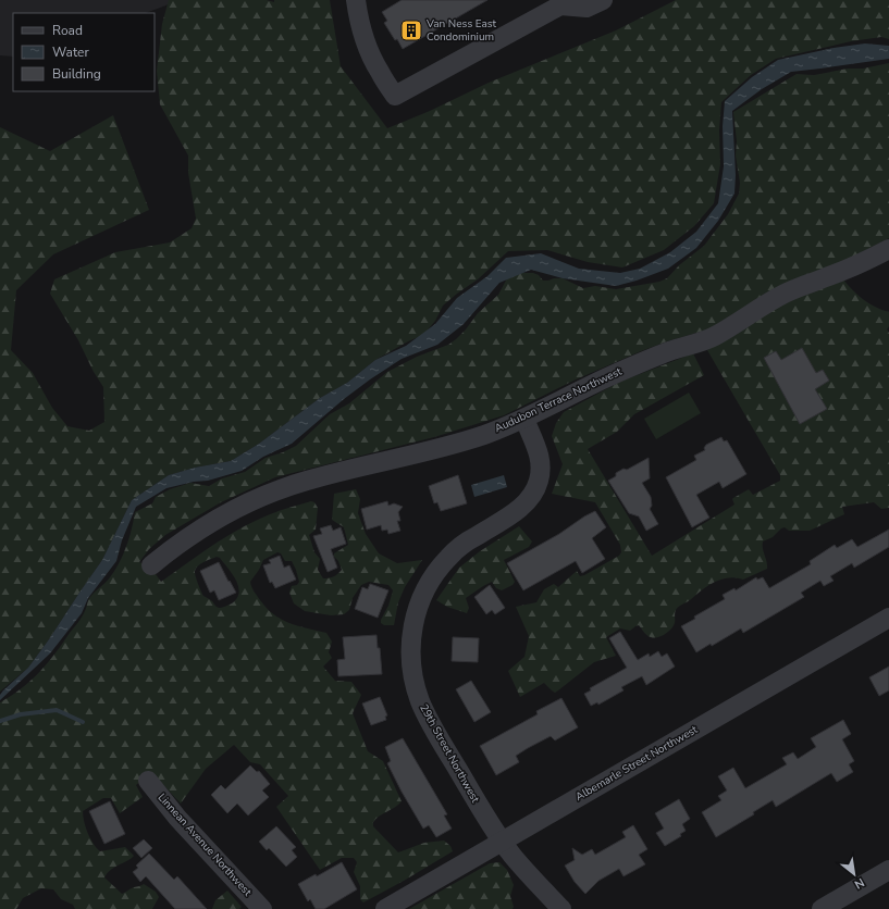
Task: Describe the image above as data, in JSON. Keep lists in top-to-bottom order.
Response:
{
  "streets": {
    "street": [
      "Audubon Terrace Northwest",
      "29th Street Northwest",
      "Albemarle Street Northwest",
      "Linnean Avenue Northwest"
    ]
  },
  "crossings": [
    ["Audubon Terrace Northwest", "29th Street Northwest"],
    ["29th Street Northwest", "Albemarle Street Northwest"]
  ],
  "places": {
    "building": ["Van Ness East Condominium"]
  },
  "legend": ["Road", "Water", "Building"],
  "north": "bottom right"
}
